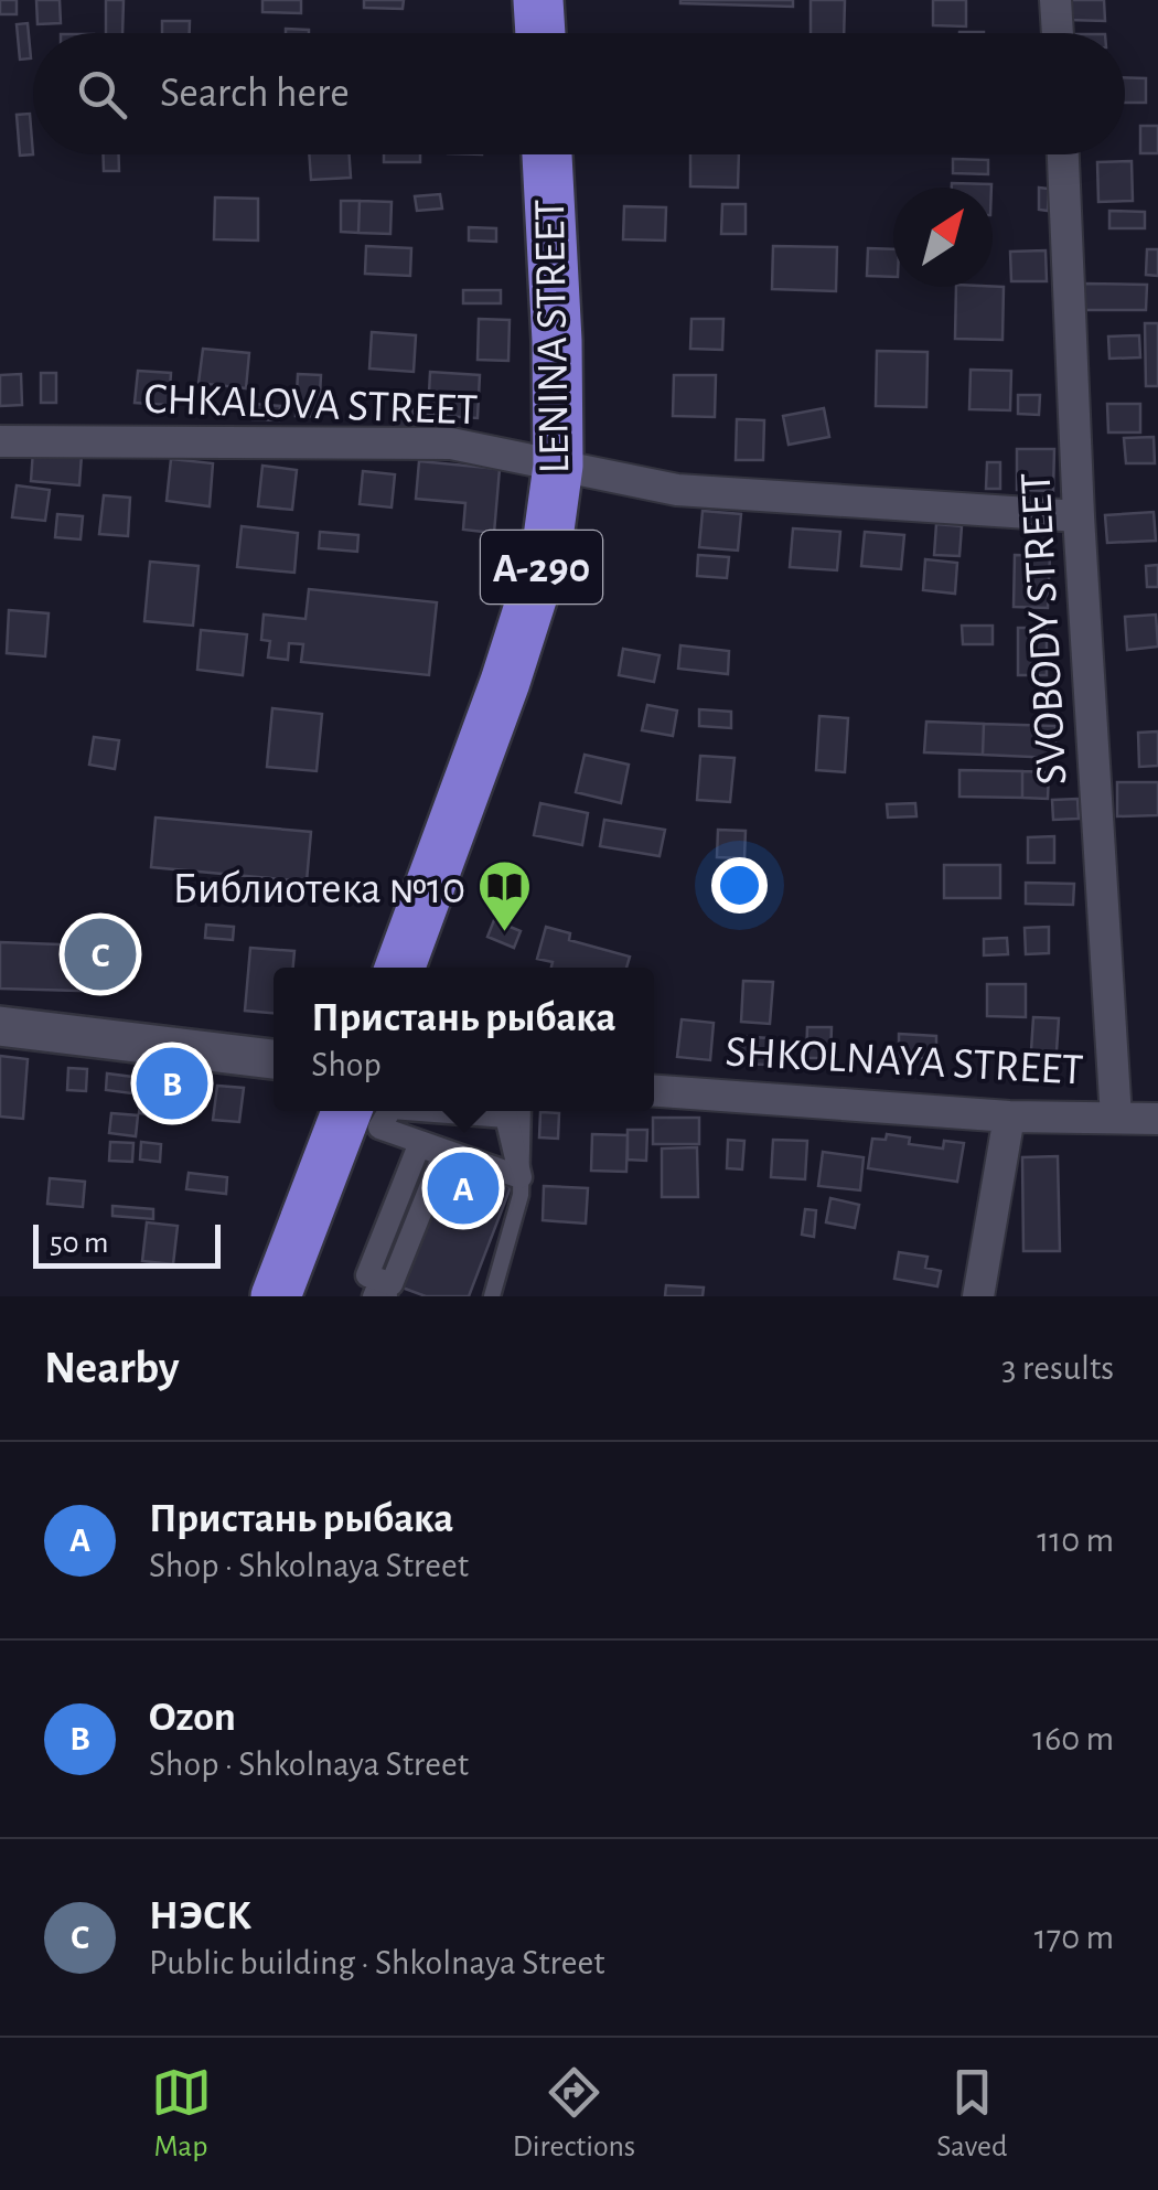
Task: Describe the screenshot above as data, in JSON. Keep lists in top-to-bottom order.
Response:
{
  "streets": {
    "highway": ["LENINA STREET", "А-290"],
    "street": ["CHKALOVA STREET", "SVOBODY STREET", "SHKOLNAYA STREET"]
  },
  "crossings": [
    ["LENINA STREET", "CHKALOVA STREET"],
    ["CHKALOVA STREET", "SVOBODY STREET"],
    ["SVOBODY STREET", "SHKOLNAYA STREET"]
  ],
  "places": {
    "library": ["Библиотека №10"]
  },
  "scale_bar": "50 m",
  "north": "top right",
  "page": {
    "search": "Search here",
    "pins": ["C", "B", "A"],
    "popup": ["Пристань рыбака", "Shop"],
    "scale": "50 m",
    "heading": ["Nearby", "3 results"],
    "list": [
      {
        "mark": "A",
        "name": "Пристань рыбака",
        "note": "Shop · Shkolnaya Street",
        "value": "110 m"
      },
      {
        "mark": "B",
        "name": "Ozon",
        "note": "Shop · Shkolnaya Street",
        "value": "160 m"
      },
      {
        "mark": "C",
        "name": "НЭСК",
        "note": "Public building · Shkolnaya Street",
        "value": "170 m"
      }
    ],
    "nav": ["Map", "Directions", "Saved"]
  }
}
